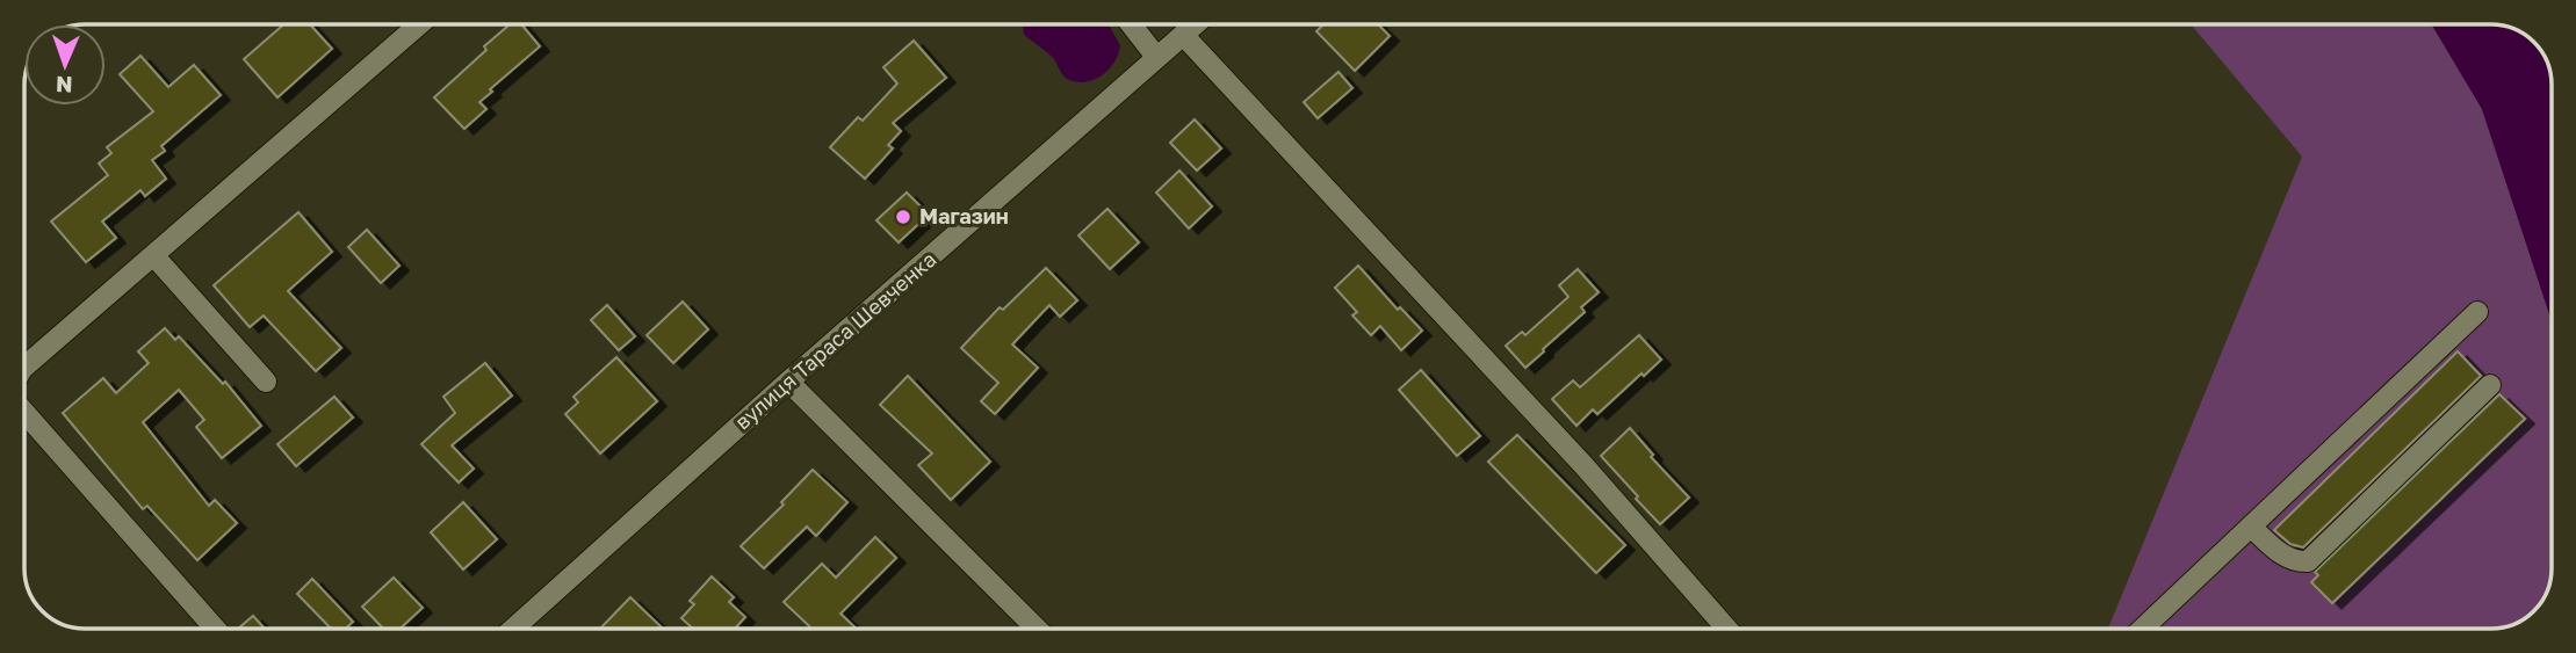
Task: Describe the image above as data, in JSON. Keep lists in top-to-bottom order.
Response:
{
  "streets": {
    "street": ["вулиця Тараса Шевченка"]
  },
  "places": ["Магазин"],
  "north": "bottom"
}
